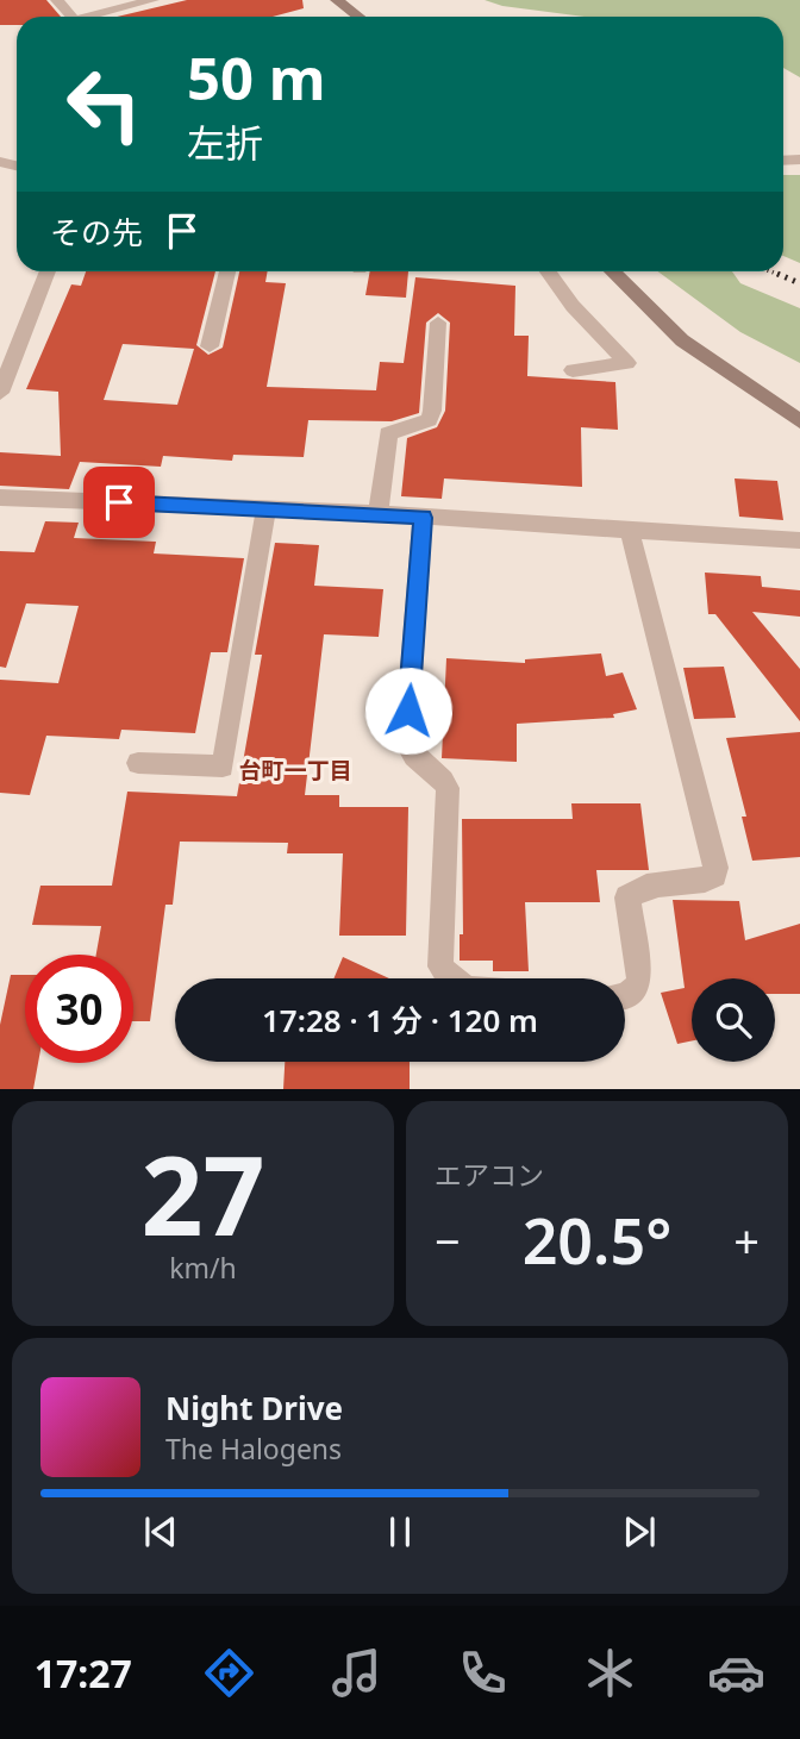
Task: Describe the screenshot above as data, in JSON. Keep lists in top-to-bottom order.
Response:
{
  "districts": ["台町一丁目"],
  "page": {
    "turn": ["50 m", "左折"],
    "then": "その先",
    "limit": "30",
    "trip": "17:28 · 1 分 · 120 m",
    "tile": [
      ["27", "km/h"],
      "エアコン"
    ],
    "heat": ["−", "20.5°", "+"],
    "song": ["Night Drive", "The Halogens"],
    "tabs": "17:27"
  }
}
